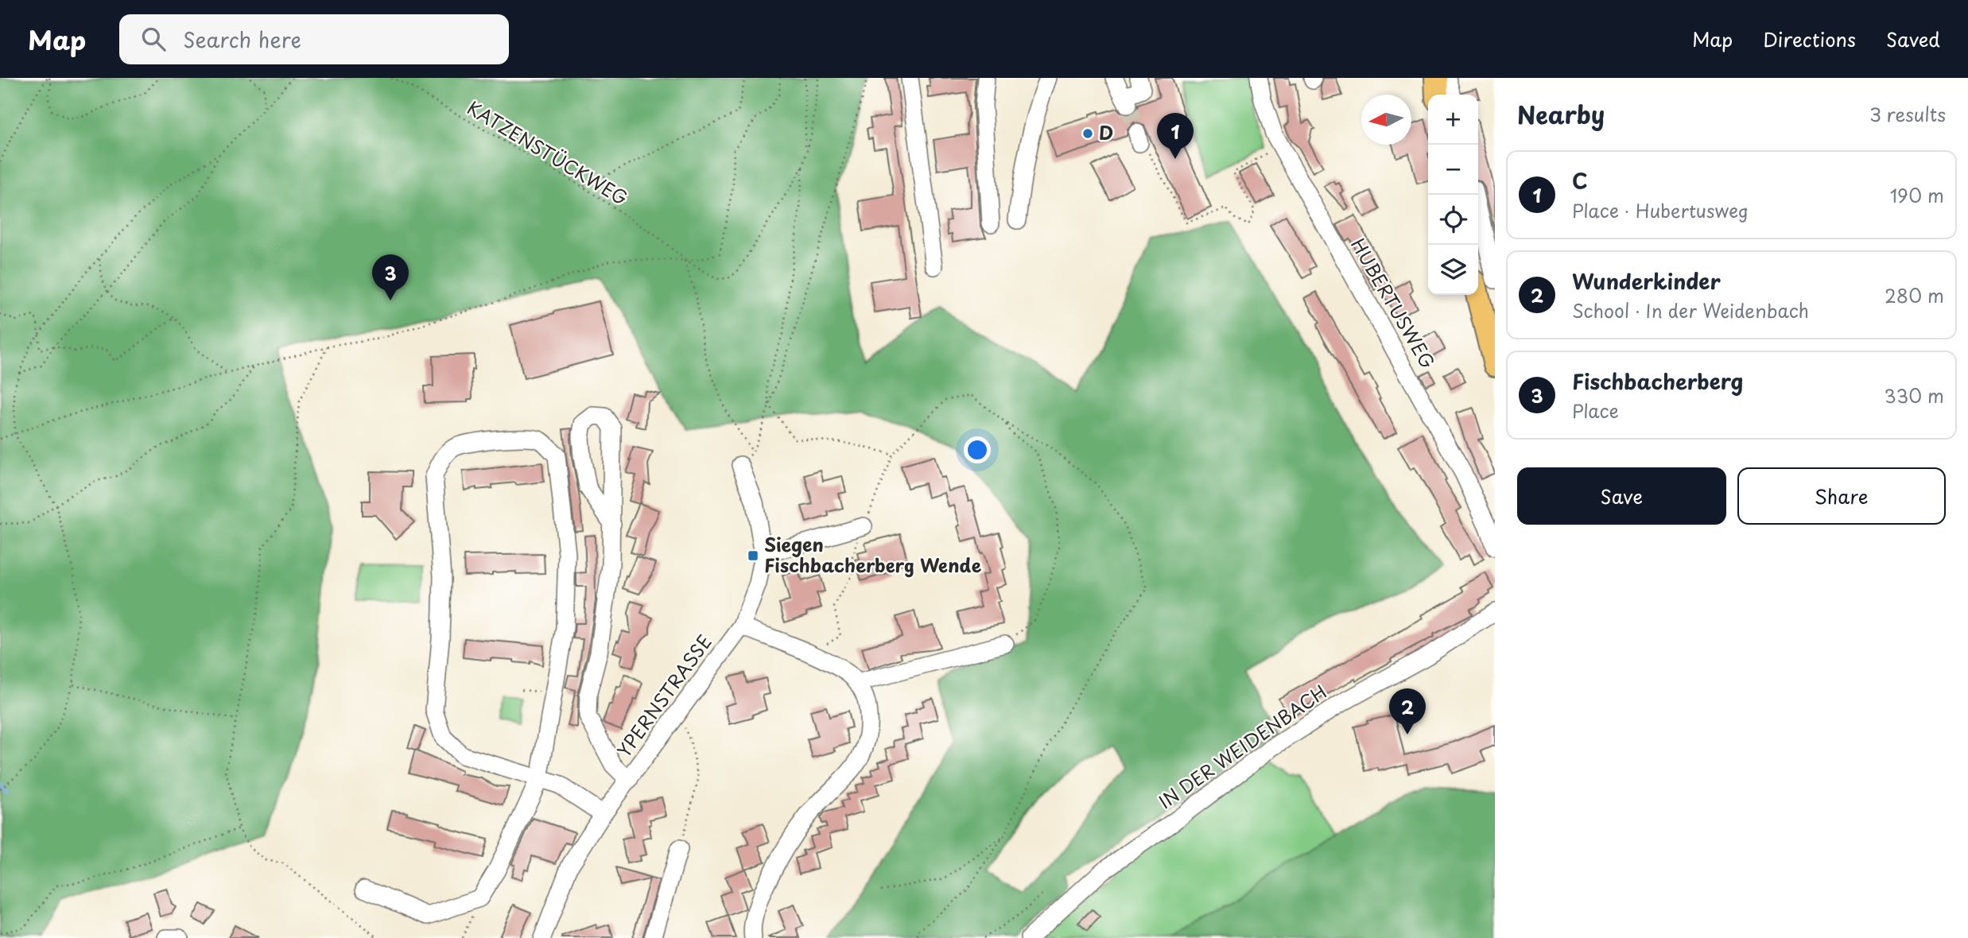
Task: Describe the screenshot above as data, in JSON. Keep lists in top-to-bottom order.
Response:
{
  "streets": {
    "street": ["HUBERTUSWEG", "YPERNSTRASSE", "IN DER WEIDENBACH"],
    "path": ["KATZENSTÜCKWEG"]
  },
  "places": {
    "other": ["D"],
    "transit": ["Siegen Fischbacherberg Wende"]
  },
  "north": "left",
  "page": {
    "header": "Map",
    "search": "Search here",
    "nav": ["Map", "Directions", "Saved"],
    "heading": ["Nearby", "3 results"],
    "map_buttons": ["+", "−"],
    "pins": ["1", "3", "2"],
    "list": [
      {
        "mark": "1",
        "name": "C",
        "note": "Place · Hubertusweg",
        "value": "190 m"
      },
      {
        "mark": "2",
        "name": "Wunderkinder",
        "note": "School · In der Weidenbach",
        "value": "280 m"
      },
      {
        "mark": "3",
        "name": "Fischbacherberg",
        "note": "Place",
        "value": "330 m"
      }
    ],
    "buttons": ["Save", "Share"]
  }
}
